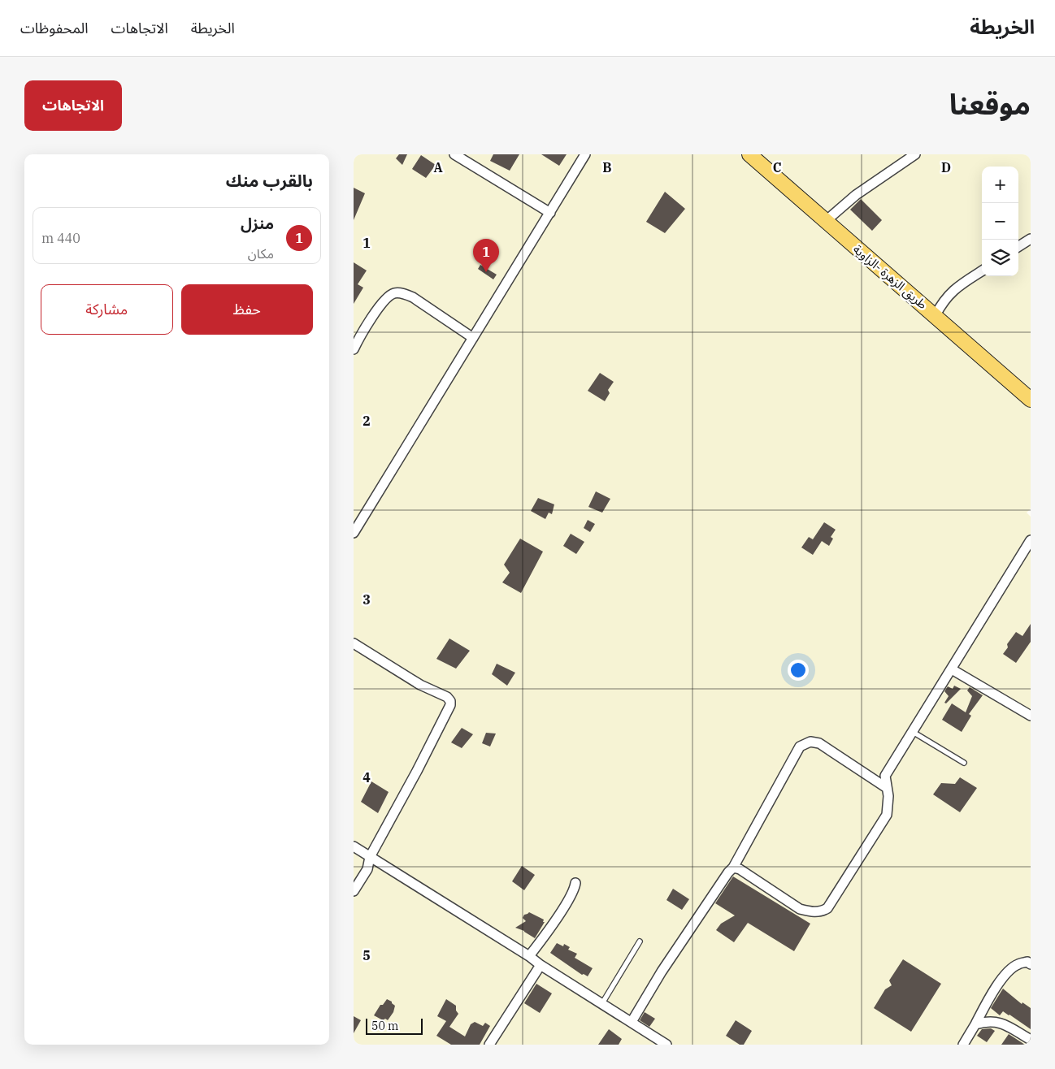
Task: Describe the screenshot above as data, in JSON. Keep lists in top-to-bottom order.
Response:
{
  "streets": {
    "main road": ["طريق الزهرة -الزاوية"]
  },
  "scale_bar": "50 m",
  "page": {
    "header": "الخريطة",
    "nav": ["الخريطة", "الاتجاهات", "المحفوظات"],
    "title": "موقعنا",
    "buttons": [
      "الاتجاهات",
      ["حفظ", "مشاركة"]
    ],
    "heading": "بالقرب منك",
    "map_buttons": ["+", "−"],
    "list": [
      {
        "mark": "1",
        "name": "منزل",
        "note": "مكان",
        "value": "440 m"
      }
    ],
    "pins": "1",
    "scale": "50 m"
  },
  "grid": {
    "columns": [
      "A",
      "B",
      "C",
      "D"
    ],
    "rows": [
      "1",
      "2",
      "3",
      "4",
      "5"
    ]
  }
}
